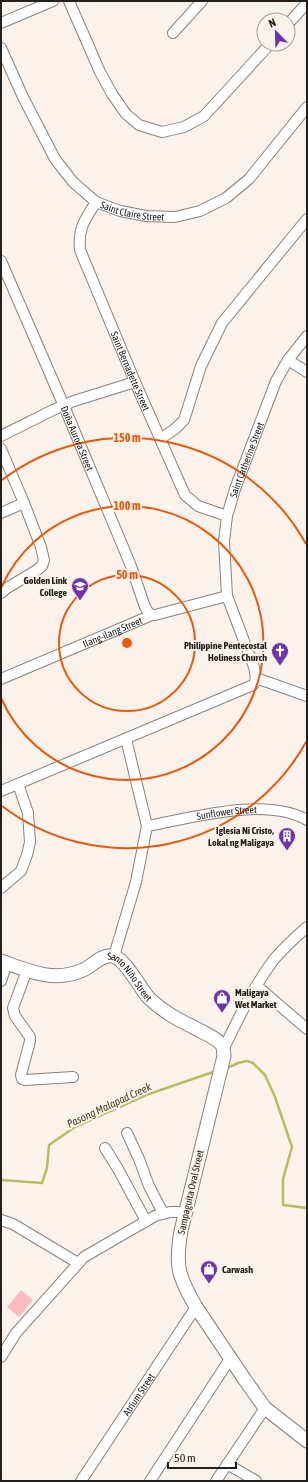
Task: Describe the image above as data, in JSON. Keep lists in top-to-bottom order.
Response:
{
  "streets": {
    "main road": ["Santo Niño Street", "Sampaguita Oval Street"],
    "street": [
      "Saint Claire Street",
      "Saint Bernadette Street",
      "Doña Aurora Street",
      "Saint Catherine Street",
      "Ilang-ilang Street",
      "Sunflower Street",
      "Atrium Street"
    ]
  },
  "crossings": [
    ["Saint Claire Street", "Saint Bernadette Street"],
    ["Saint Bernadette Street", "Saint Catherine Street"],
    ["Doña Aurora Street", "Ilang-ilang Street"],
    ["Saint Catherine Street", "Ilang-ilang Street"],
    ["Santo Niño Street", "Sampaguita Oval Street"],
    ["Sampaguita Oval Street", "Atrium Street"]
  ],
  "water": ["Pasong Malapad Creek"],
  "places": {
    "school or university": ["Golden Link College"],
    "church": ["Philippine Pentecostal Holiness Church"],
    "building": ["Iglesia Ni Cristo, Lokal ng Maligaya"],
    "shop": ["Maligaya Wet Market", "Carwash"]
  },
  "scale_bar": "50 m",
  "north": "top left",
  "rings": ["150 m", "100 m", "50 m"]
}
